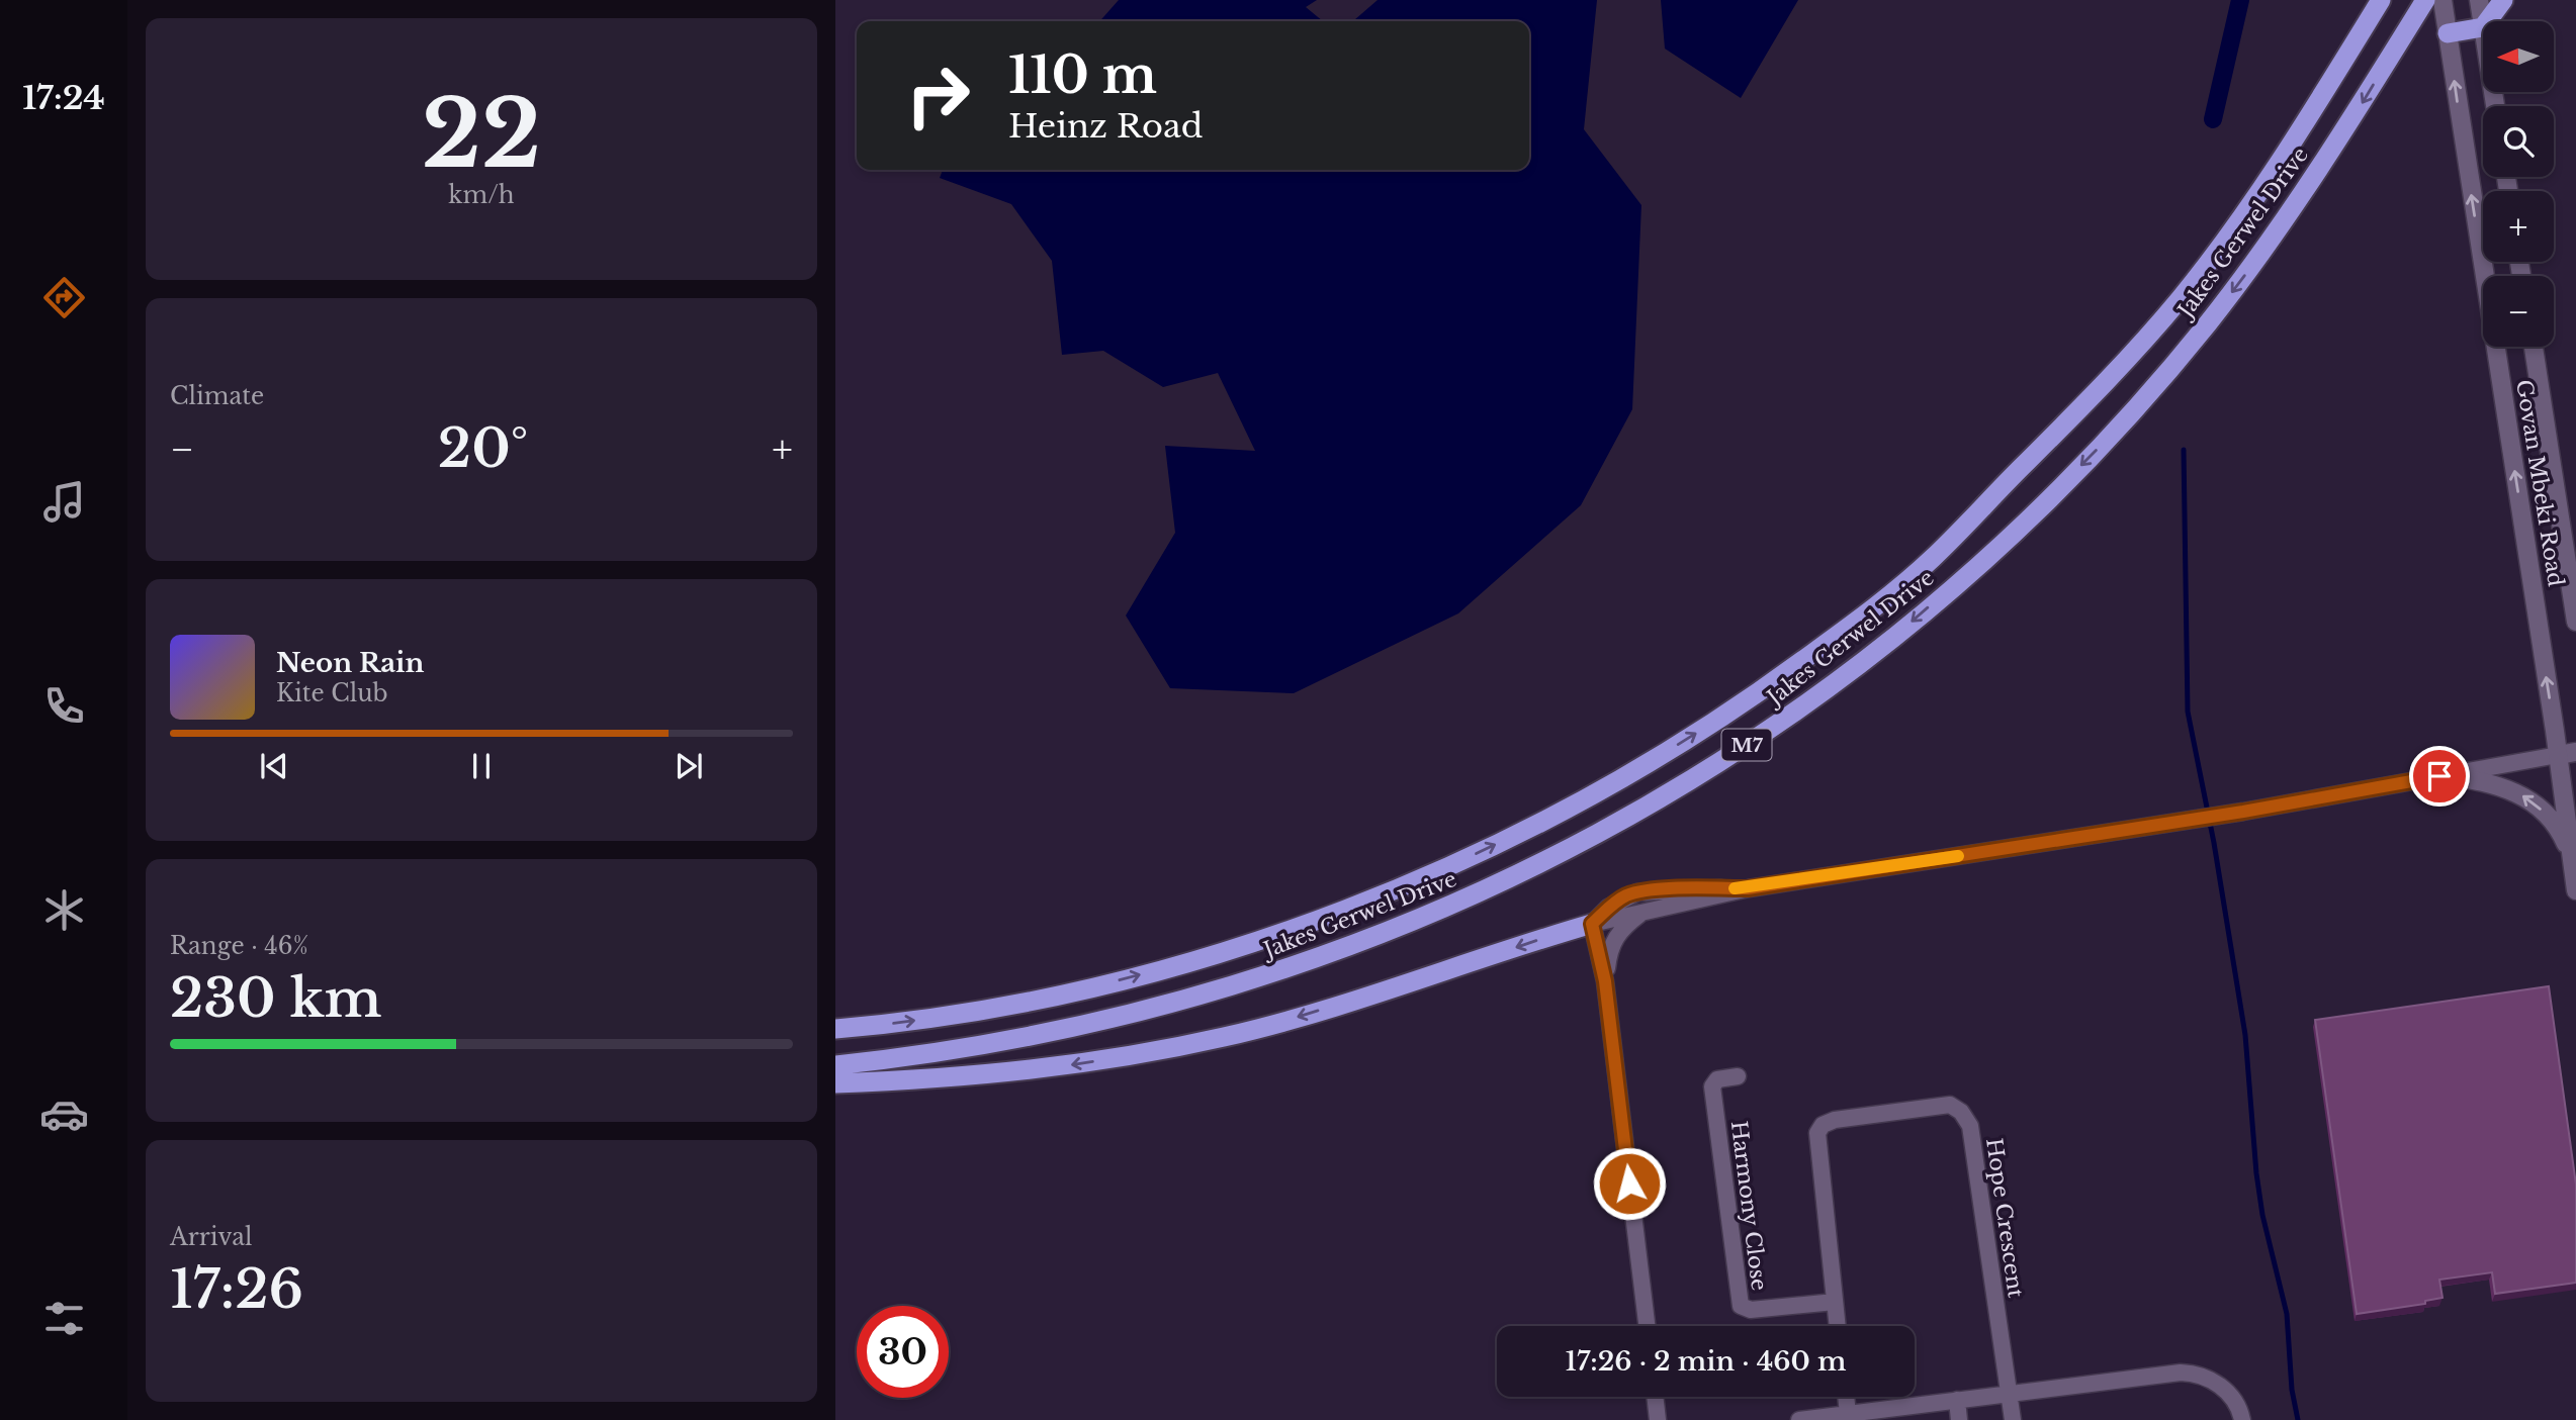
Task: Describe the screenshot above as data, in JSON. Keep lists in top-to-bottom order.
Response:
{
  "streets": {
    "highway": ["Jakes Gerwel Drive", "M7"],
    "main road": ["Govan Mbeki Road"],
    "street": ["Harmony Close", "Hope Crescent"]
  },
  "crossings": [
    ["Harmony Close", "Hope Crescent"]
  ],
  "north": "left",
  "page": {
    "tabs": "17:24",
    "tile": [
      ["22", "km/h"],
      "Climate",
      ["Range · 46%", "230 km"],
      ["Arrival", "17:26"]
    ],
    "map_buttons": ["+", "−"],
    "turn": ["110 m", "Heinz Road"],
    "heat": ["−", "20°", "+"],
    "song": ["Neon Rain", "Kite Club"],
    "limit": "30",
    "trip": "17:26 · 2 min · 460 m"
  }
}
